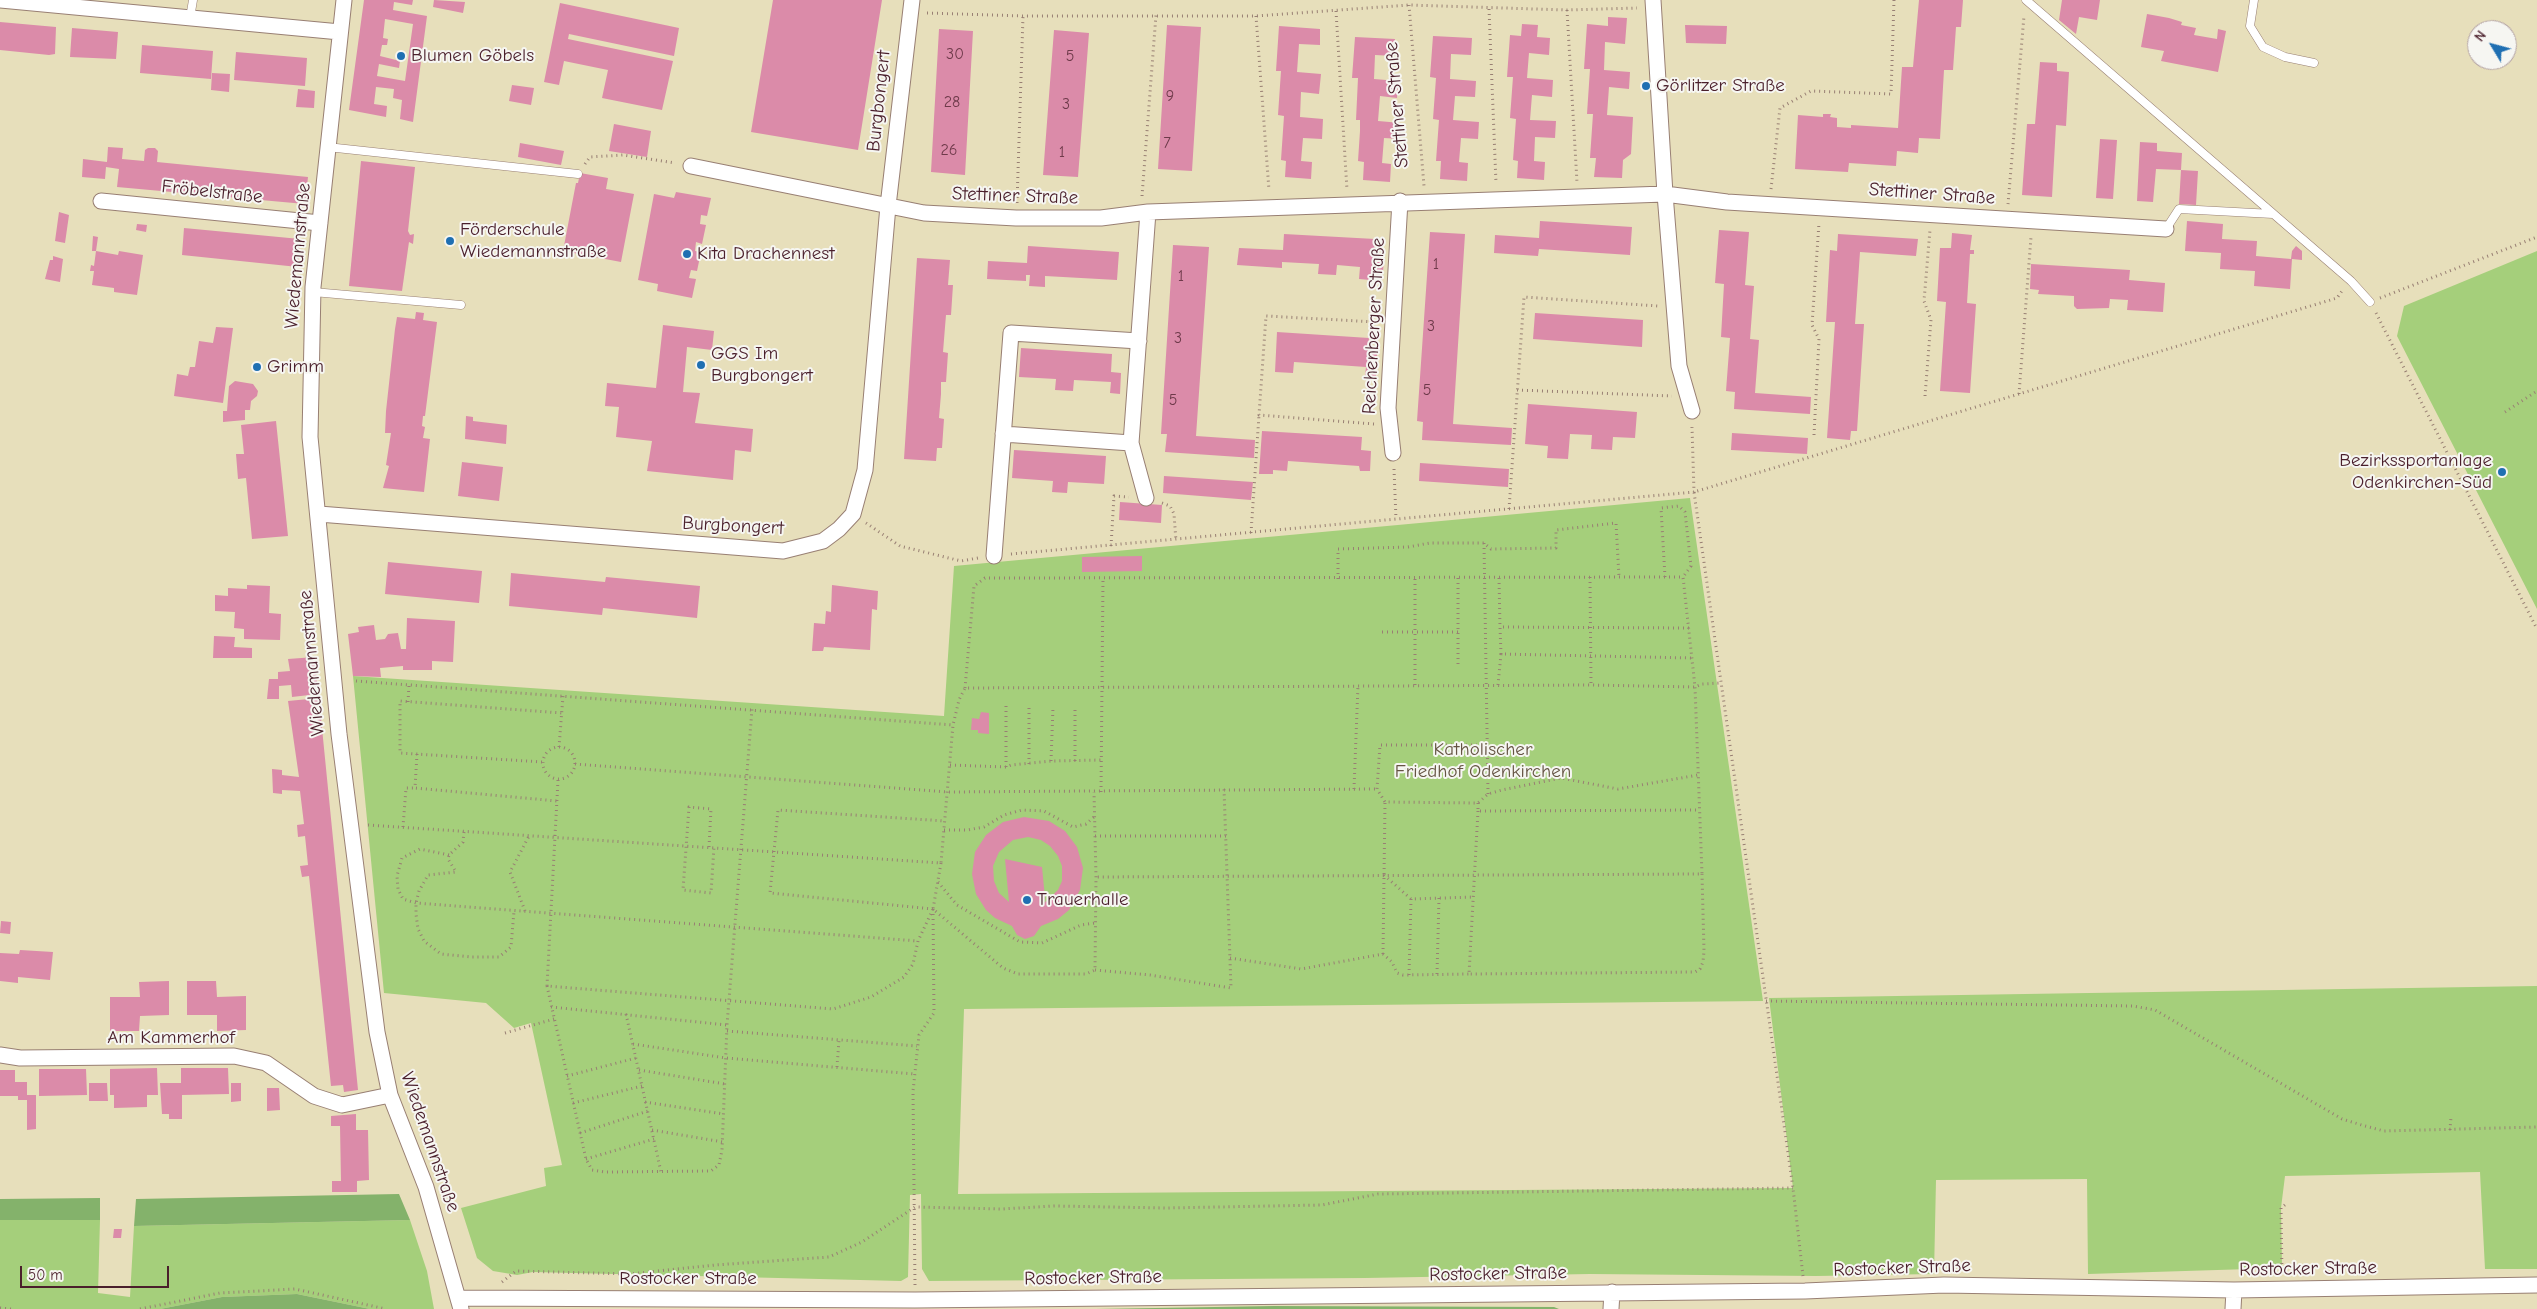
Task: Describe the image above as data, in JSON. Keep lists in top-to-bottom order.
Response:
{
  "streets": {
    "street": [
      "Burgbongert",
      "Stettiner Straße",
      "Fröbelstraße",
      "Wiedemannstraße",
      "Reichenberger Straße",
      "Am Kammerhof",
      "Rostocker Straße"
    ]
  },
  "crossings": [
    ["Burgbongert", "Stettiner Straße"],
    ["Burgbongert", "Wiedemannstraße"],
    ["Stettiner Straße", "Reichenberger Straße"],
    ["Fröbelstraße", "Wiedemannstraße"],
    ["Wiedemannstraße", "Am Kammerhof"],
    ["Wiedemannstraße", "Rostocker Straße"]
  ],
  "parks": ["Katholischer Friedhof Odenkirchen"],
  "places": [
    "Blumen Göbels",
    "Görlitzer Straße",
    "Förderschule Wiedemannstraße",
    "Kita Drachennest",
    "GGS Im Burgbongert",
    "Grimm",
    "Bezirkssportanlage Odenkirchen-Süd",
    "Trauerhalle"
  ],
  "house_numbers": [
    "30",
    "5",
    "9",
    "28",
    "3",
    "7",
    "26",
    "1",
    "1",
    "1",
    "3",
    "3",
    "5",
    "5"
  ],
  "scale_bar": "50 m",
  "north": "top left"
}
